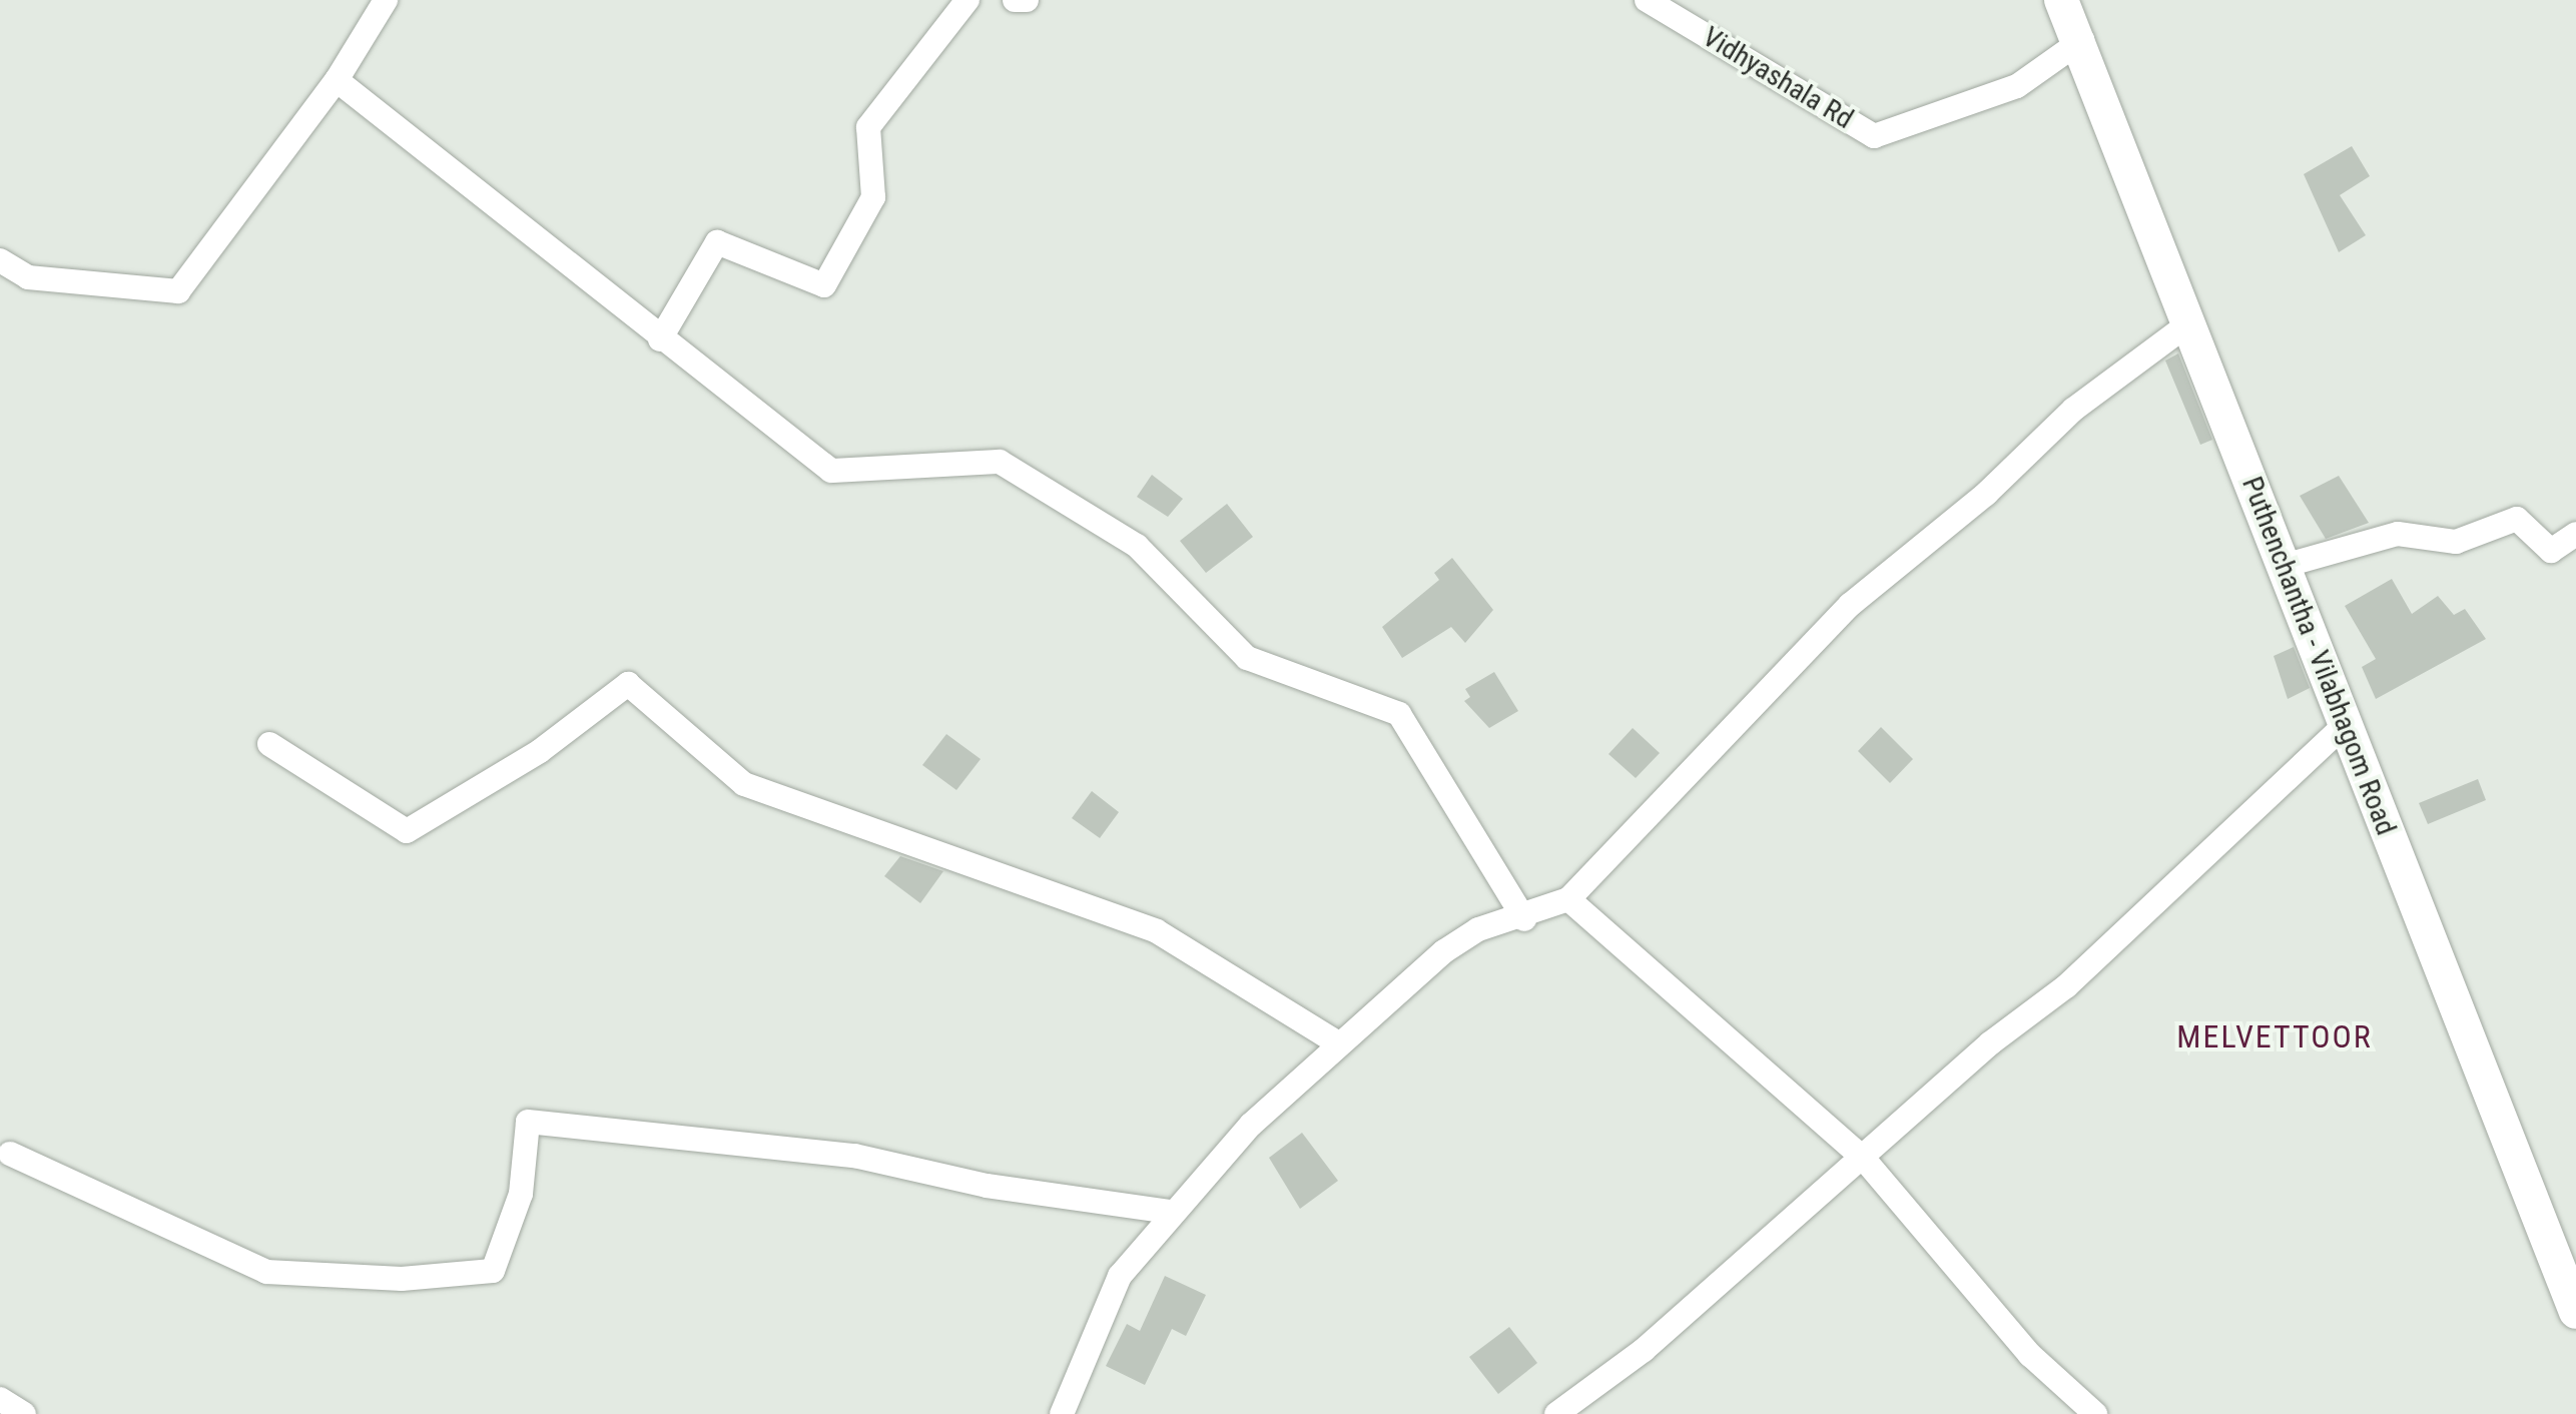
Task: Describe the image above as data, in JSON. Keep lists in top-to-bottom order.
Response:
{
  "streets": {
    "main road": ["Puthenchantha - Vilabhagom Road"],
    "street": ["Vidhyashala Rd"]
  },
  "crossings": [
    ["Vidhyashala Rd", "Puthenchantha - Vilabhagom Road"]
  ],
  "districts": ["MELVETTOOR"]
}
